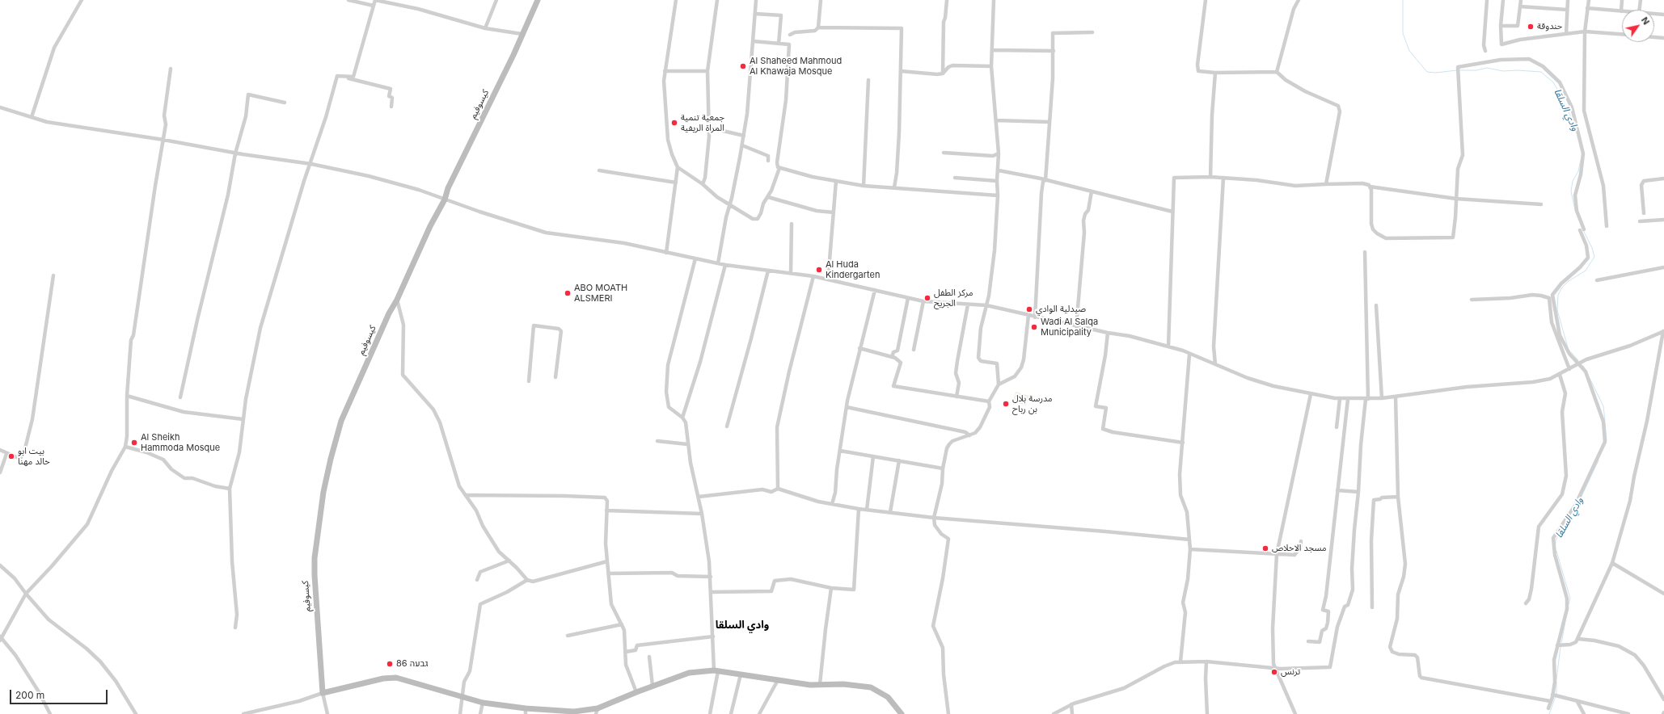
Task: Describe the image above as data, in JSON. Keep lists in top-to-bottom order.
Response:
{
  "streets": {
    "street": ["كيسوفيم"]
  },
  "districts": ["وادي السلقا"],
  "water": ["وادي السلقا"],
  "places": [
    "حندوقة",
    "Al Shaheed Mahmoud Al Khawaja Mosque",
    "جمعية تنمية المراة الريفية",
    "Al Huda Kindergarten",
    "ABO MOATH ALSMERI",
    "مركز الطفل الجريح",
    "صيدلية الوادي",
    "Wadi Al Salqa Municipality",
    "مدرسة بلال بن رباح",
    "Al Sheikh Hammoda Mosque",
    "بيت ابو خالد مهنا",
    "مسجد الاخلاص",
    "גבעה 86",
    "ترنس"
  ],
  "scale_bar": "200 m",
  "north": "top right"
}
